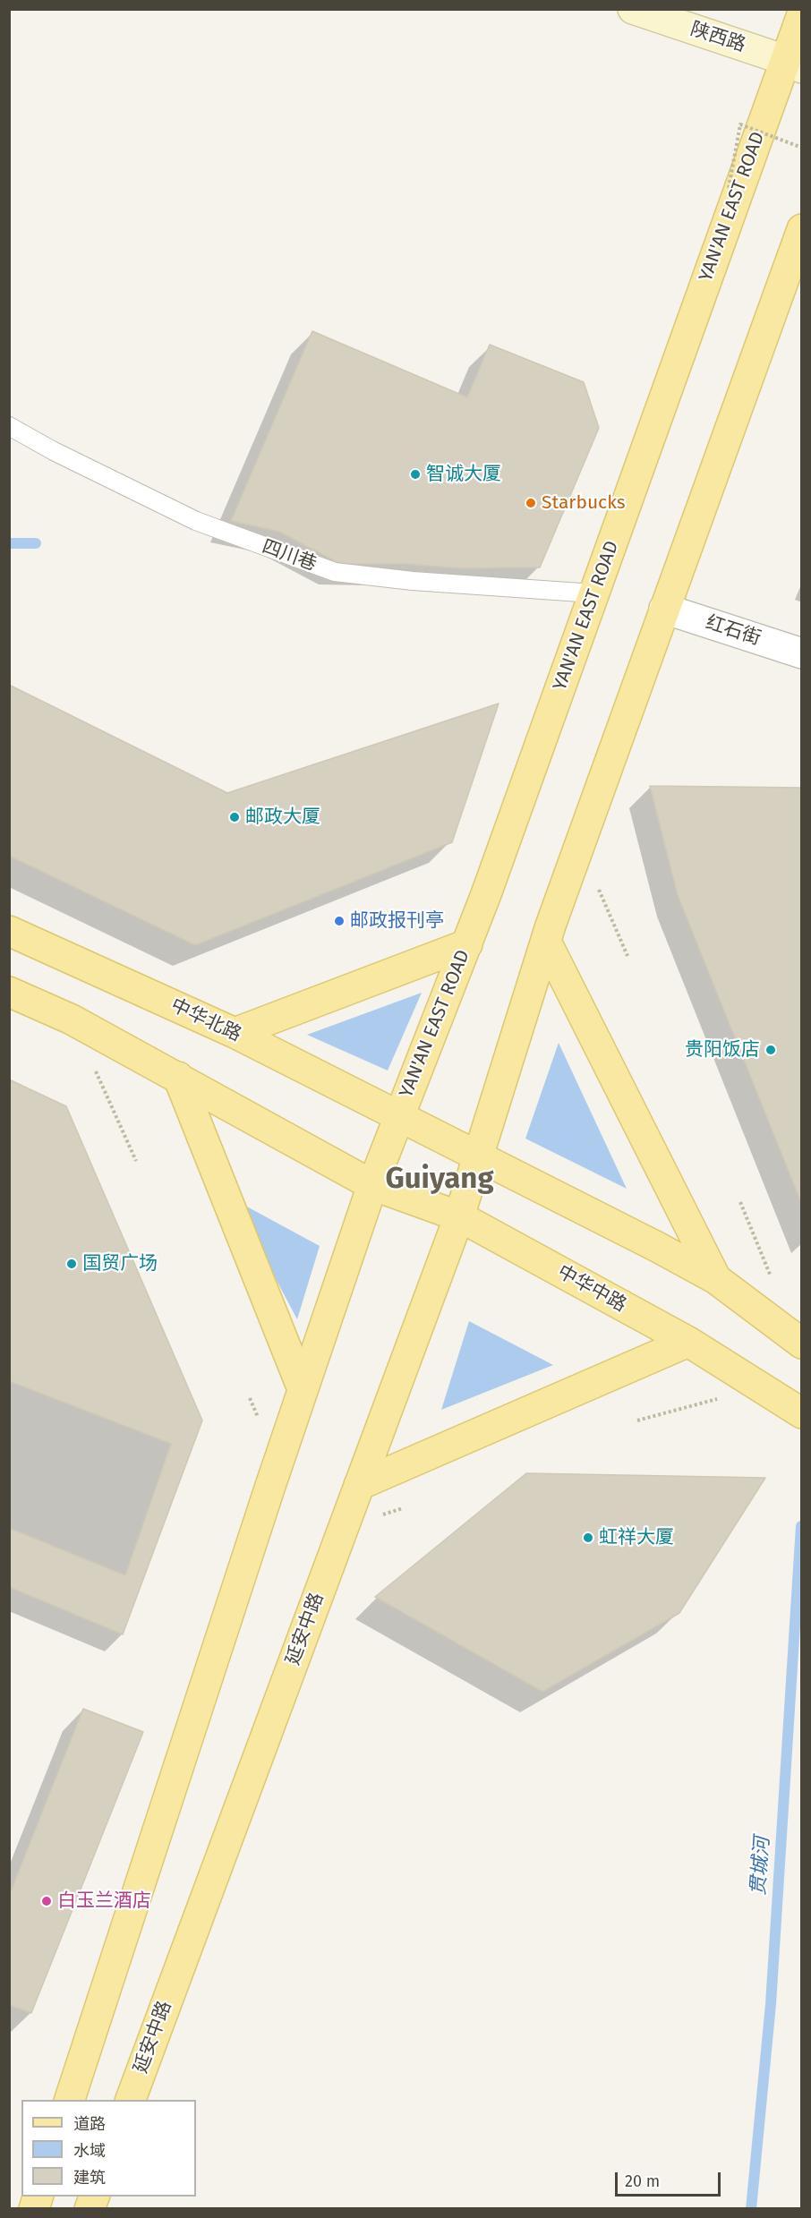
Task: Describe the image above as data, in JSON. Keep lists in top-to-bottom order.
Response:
{
  "streets": {
    "main road": [
      "YAN'AN EAST ROAD",
      "中华北路",
      "中华中路",
      "延安中路"
    ],
    "street": ["陕西路", "红石街"],
    "lane": ["四川巷"]
  },
  "crossings": [
    ["陕西路", "YAN'AN EAST ROAD"],
    ["YAN'AN EAST ROAD", "四川巷"],
    ["YAN'AN EAST ROAD", "中华北路"],
    ["YAN'AN EAST ROAD", "中华中路"],
    ["中华中路", "延安中路"]
  ],
  "districts": ["Guiyang"],
  "water": ["贯城河"],
  "places": [
    "智诚大厦",
    "Starbucks",
    "邮政大厦",
    "邮政报刊亭",
    "贵阳饭店",
    "国贸广场",
    "虹祥大厦",
    "白玉兰酒店"
  ],
  "legend": ["道路", "水域", "建筑"],
  "scale_bar": "20 m"
}
